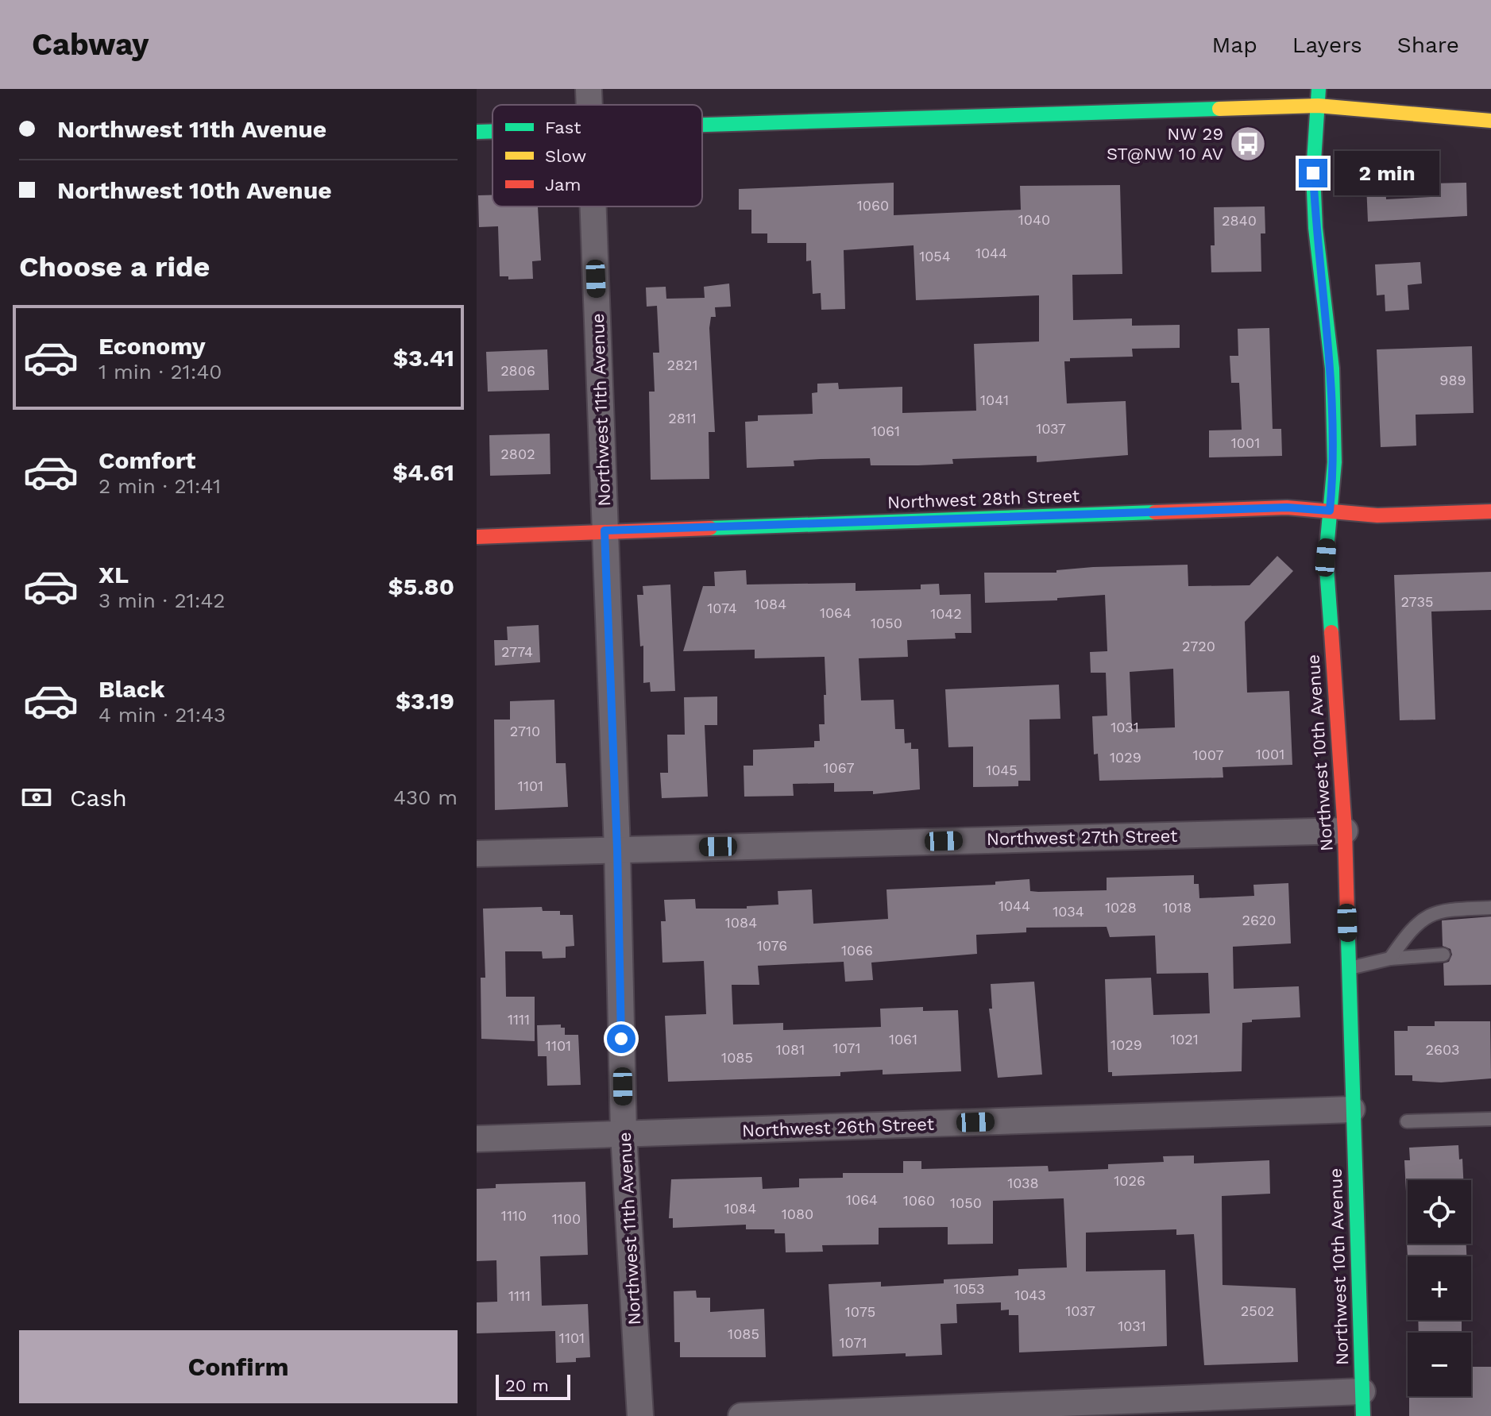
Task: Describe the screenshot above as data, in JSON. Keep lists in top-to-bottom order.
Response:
{
  "streets": {
    "street": [
      "Northwest 11th Avenue",
      "Northwest 28th Street",
      "Northwest 10th Avenue",
      "Northwest 27th Street",
      "Northwest 26th Street"
    ]
  },
  "crossings": [
    ["Northwest 11th Avenue", "Northwest 28th Street"],
    ["Northwest 11th Avenue", "Northwest 27th Street"],
    ["Northwest 11th Avenue", "Northwest 26th Street"],
    ["Northwest 28th Street", "Northwest 10th Avenue"],
    ["Northwest 10th Avenue", "Northwest 27th Street"],
    ["Northwest 10th Avenue", "Northwest 26th Street"]
  ],
  "places": {
    "bus stop": ["NW 29 ST@NW 10 AV"]
  },
  "house_numbers": [
    "1060",
    "1040",
    "2840",
    "1044",
    "1054",
    "2821",
    "2806",
    "989",
    "1041",
    "2811",
    "1037",
    "1061",
    "1001",
    "2802",
    "2735",
    "1084",
    "1074",
    "1064",
    "1042",
    "1050",
    "2720",
    "2774",
    "1031",
    "2710",
    "1001",
    "1007",
    "1029",
    "1067",
    "1045",
    "1101",
    "1044",
    "1028",
    "1018",
    "1034",
    "2620",
    "1084",
    "1076",
    "1066",
    "1111",
    "1061",
    "1021",
    "1029",
    "1101",
    "1071",
    "1081",
    "2603",
    "1085",
    "1026",
    "1038",
    "1064",
    "1060",
    "1050",
    "1084",
    "1080",
    "1110",
    "1100",
    "1053",
    "1043",
    "1111",
    "1037",
    "2502",
    "1075",
    "1031",
    "1085",
    "1101",
    "1071"
  ],
  "legend": ["Fast", "Slow", "Jam"],
  "scale_bar": "20 m",
  "page": {
    "header": "Cabway",
    "nav": ["Map", "Layers", "Share"],
    "banner": ["Northwest 11th Avenue", "Northwest 10th Avenue"],
    "bubble": "2 min",
    "heading": "Choose a ride",
    "list": [
      {
        "name": "Economy",
        "note": "1 min · 21:40",
        "value": "$3.41"
      },
      {
        "name": "Comfort",
        "note": "2 min · 21:41",
        "value": "$4.61"
      },
      {
        "name": "XL",
        "note": "3 min · 21:42",
        "value": "$5.80"
      },
      {
        "name": "Black",
        "note": "4 min · 21:43",
        "value": "$3.19"
      }
    ],
    "pay": ["Cash", "430 m"],
    "map_buttons": ["+", "−"],
    "buttons": "Confirm",
    "scale": "20 m"
  }
}
